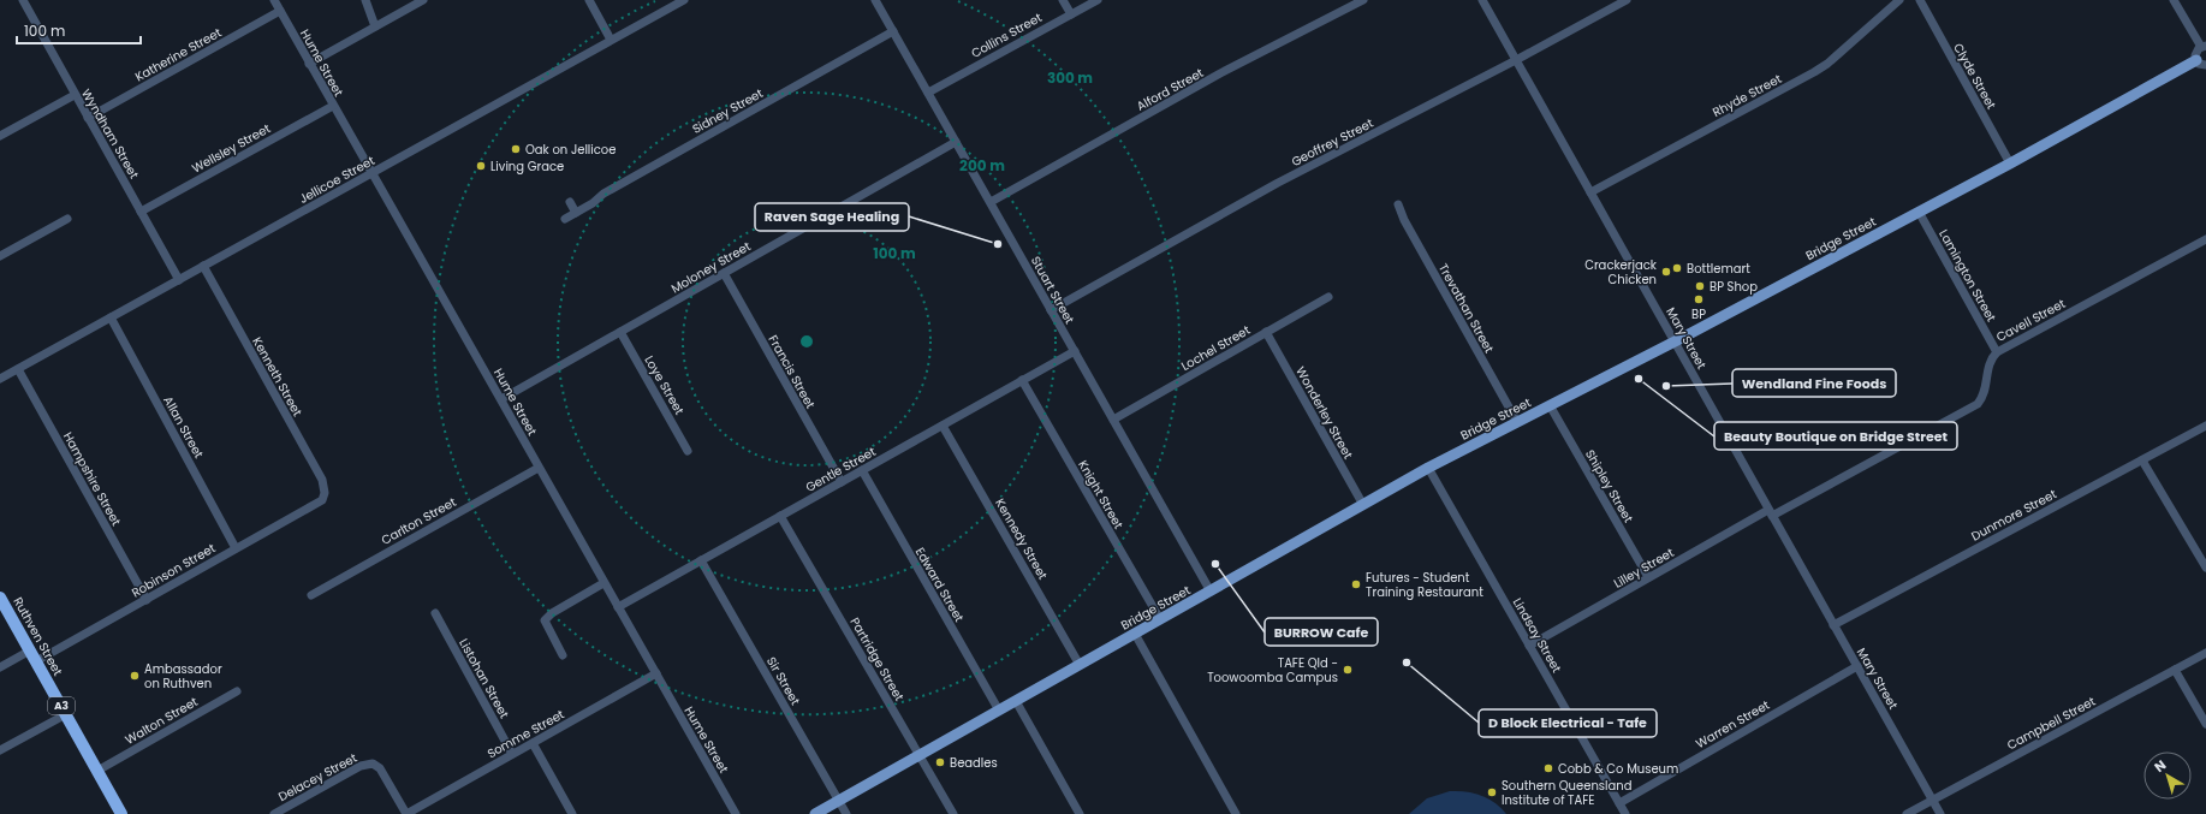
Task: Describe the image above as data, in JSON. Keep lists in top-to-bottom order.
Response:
{
  "streets": {
    "highway": ["Ruthven Street", "A3"],
    "main road": ["Bridge Street"],
    "street": [
      "Collins Street",
      "Katherine Street",
      "Hume Street",
      "Clyde Street",
      "Alford Street",
      "Rhyde Street",
      "Sidney Street",
      "Wyndham Street",
      "Geoffrey Street",
      "Wellsley Street",
      "Jellicoe Street",
      "Moloney Street",
      "Lamington Street",
      "Stuart Street",
      "Trevathan Street",
      "Cavell Street",
      "Mary Street",
      "Lochel Street",
      "Francis Street",
      "Kenneth Street",
      "Loye Street",
      "Wonderley Street",
      "Allan Street",
      "Gentle Street",
      "Hampshire Street",
      "Shipley Street",
      "Knight Street",
      "Dunmore Street",
      "Carlton Street",
      "Kennedy Street",
      "Lilley Street",
      "Robinson Street",
      "Edward Street",
      "Lindsay Street",
      "Partridge Street",
      "Listohan Street",
      "Sir Street",
      "Walton Street",
      "Campbell Street",
      "Warren Street",
      "Somme Street",
      "Delacey Street"
    ]
  },
  "crossings": [
    ["Collins Street", "Stuart Street"],
    ["Katherine Street", "Hume Street"],
    ["Katherine Street", "Wyndham Street"],
    ["Hume Street", "Wellsley Street"],
    ["Hume Street", "Jellicoe Street"],
    ["Hume Street", "Moloney Street"],
    ["Hume Street", "Gentle Street"],
    ["Hume Street", "Carlton Street"],
    ["Hume Street", "Somme Street"],
    ["Clyde Street", "Bridge Street"],
    ["Alford Street", "Stuart Street"],
    ["Rhyde Street", "Mary Street"],
    ["Sidney Street", "Stuart Street"],
    ["Wyndham Street", "Wellsley Street"],
    ["Wyndham Street", "Jellicoe Street"],
    ["Geoffrey Street", "Stuart Street"],
    ["Geoffrey Street", "Mary Street"],
    ["Jellicoe Street", "Kenneth Street"],
    ["Jellicoe Street", "Allan Street"],
    ["Jellicoe Street", "Hampshire Street"],
    ["Bridge Street", "Lamington Street"],
    ["Bridge Street", "Stuart Street"],
    ["Bridge Street", "Trevathan Street"],
    ["Bridge Street", "Mary Street"],
    ["Bridge Street", "Wonderley Street"],
    ["Bridge Street", "Shipley Street"],
    ["Bridge Street", "Knight Street"],
    ["Bridge Street", "Kennedy Street"],
    ["Bridge Street", "Edward Street"],
    ["Bridge Street", "Lindsay Street"],
    ["Bridge Street", "Partridge Street"],
    ["Bridge Street", "Sir Street"],
    ["Moloney Street", "Stuart Street"],
    ["Moloney Street", "Francis Street"],
    ["Moloney Street", "Loye Street"],
    ["Lamington Street", "Cavell Street"],
    ["Stuart Street", "Lochel Street"],
    ["Stuart Street", "Gentle Street"],
    ["Cavell Street", "Mary Street"],
    ["Cavell Street", "Lilley Street"],
    ["Mary Street", "Dunmore Street"],
    ["Mary Street", "Lilley Street"],
    ["Mary Street", "Campbell Street"],
    ["Mary Street", "Warren Street"],
    ["Lochel Street", "Wonderley Street"],
    ["Francis Street", "Gentle Street"],
    ["Kenneth Street", "Robinson Street"],
    ["Allan Street", "Robinson Street"],
    ["Gentle Street", "Knight Street"],
    ["Gentle Street", "Kennedy Street"],
    ["Gentle Street", "Edward Street"],
    ["Gentle Street", "Partridge Street"],
    ["Gentle Street", "Sir Street"],
    ["Hampshire Street", "Robinson Street"],
    ["Shipley Street", "Lilley Street"],
    ["Lilley Street", "Lindsay Street"],
    ["Robinson Street", "Ruthven Street"],
    ["Lindsay Street", "Warren Street"],
    ["Ruthven Street", "Walton Street"],
    ["Listohan Street", "Somme Street"],
    ["Somme Street", "Delacey Street"]
  ],
  "places": [
    "Oak on Jellicoe",
    "Living Grace",
    "Raven Sage Healing",
    "Bottlemart",
    "Crackerjack Chicken",
    "BP Shop",
    "BP",
    "Beauty Boutique on Bridge Street",
    "Wendland Fine Foods",
    "BURROW Cafe",
    "Futures - Student Training Restaurant",
    "D Block Electrical - Tafe",
    "TAFE Qld - Toowoomba Campus",
    "Ambassador on Ruthven",
    "Beadles",
    "Cobb & Co Museum",
    "Southern Queensland Institute of TAFE"
  ],
  "scale_bar": "100 m",
  "north": "top left",
  "rings": ["300 m", "200 m", "100 m"]
}
